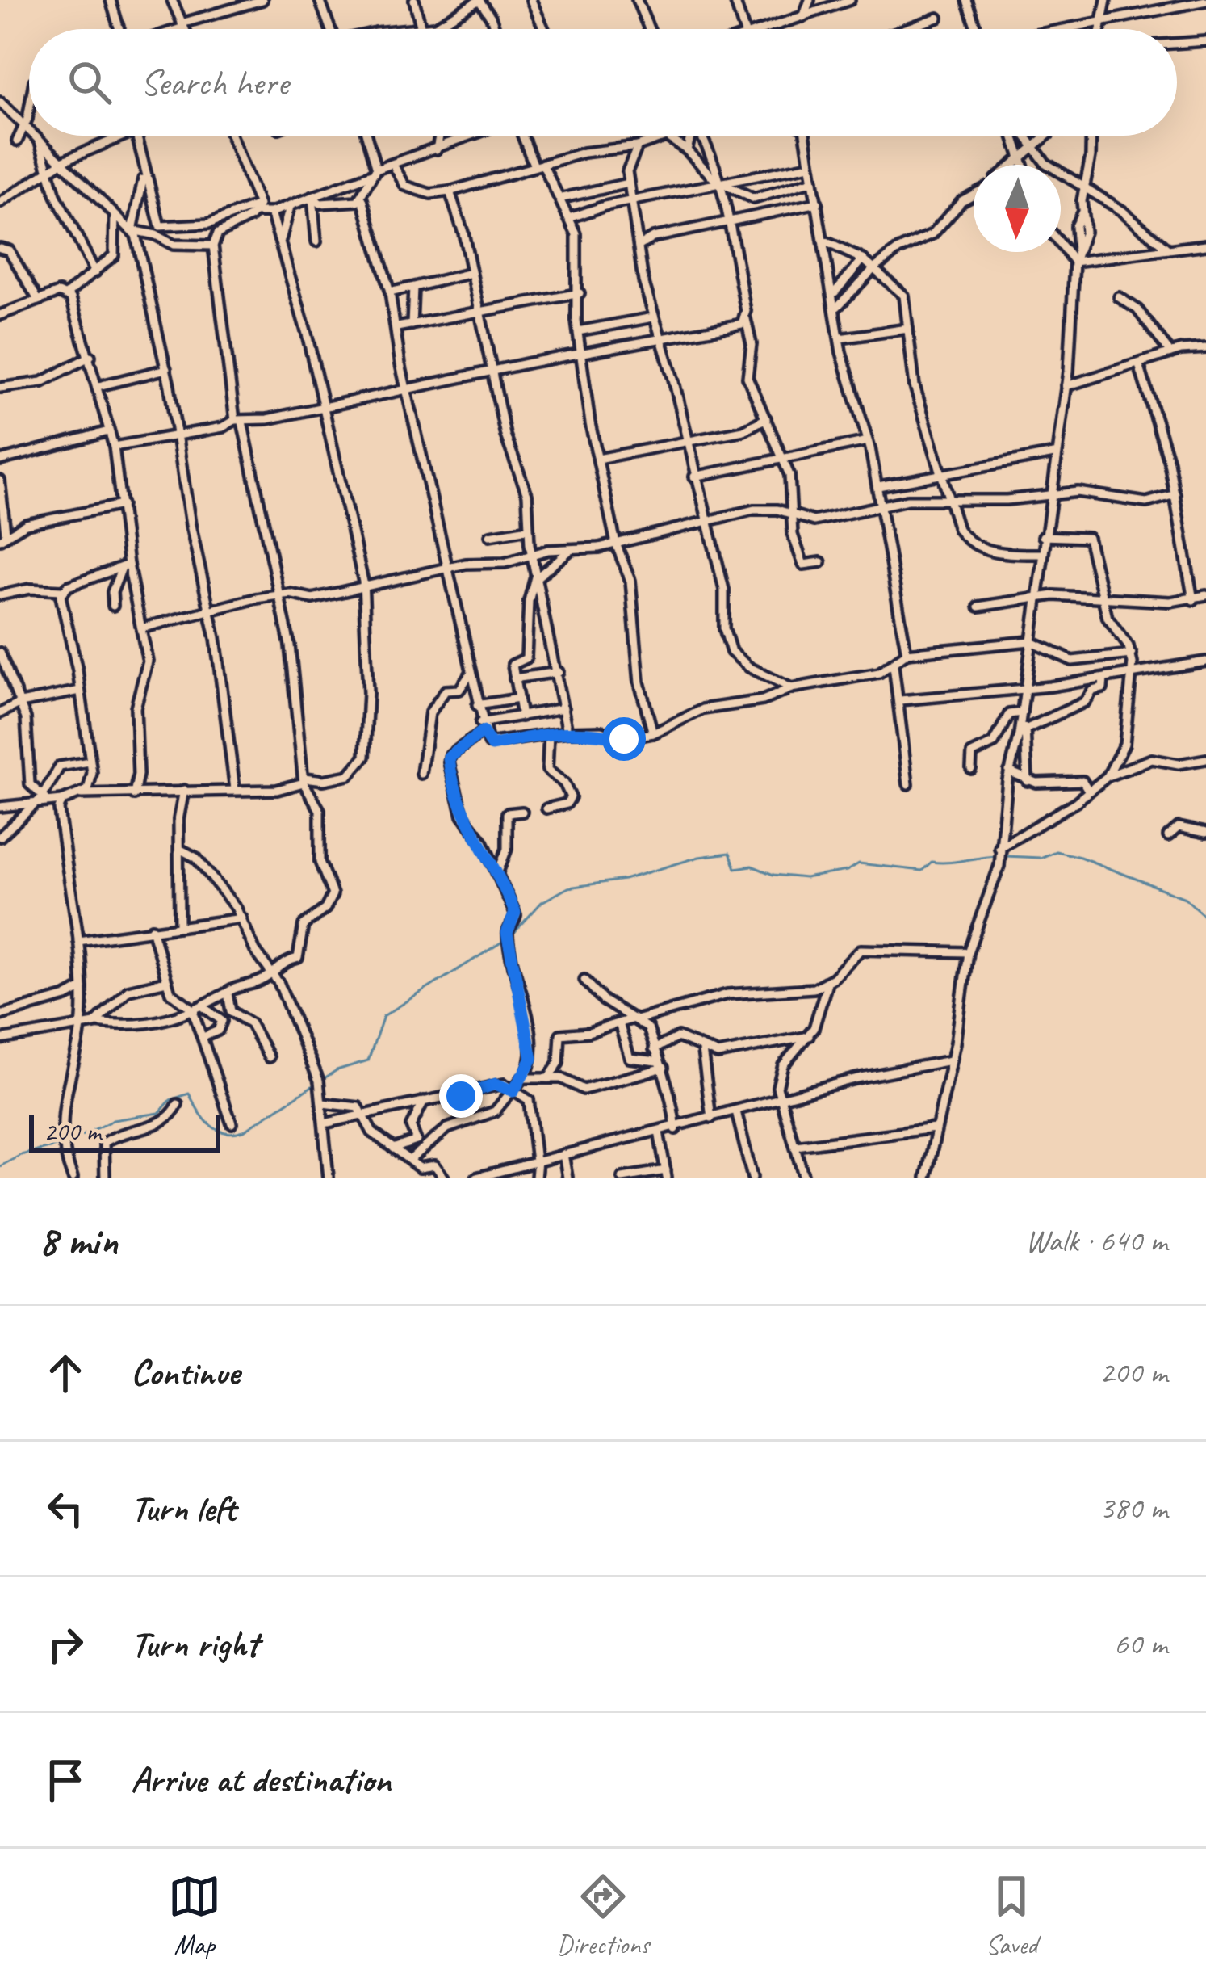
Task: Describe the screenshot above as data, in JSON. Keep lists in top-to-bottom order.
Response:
{
  "scale_bar": "200 m",
  "north": "bottom",
  "page": {
    "search": "Search here",
    "scale": "200 m",
    "heading": ["8 min", "Walk · 640 m"],
    "list": [
      ["Continue", "200 m"],
      ["Turn left", "380 m"],
      ["Turn right", "60 m"],
      "Arrive at destination"
    ],
    "nav": ["Map", "Directions", "Saved"]
  }
}
